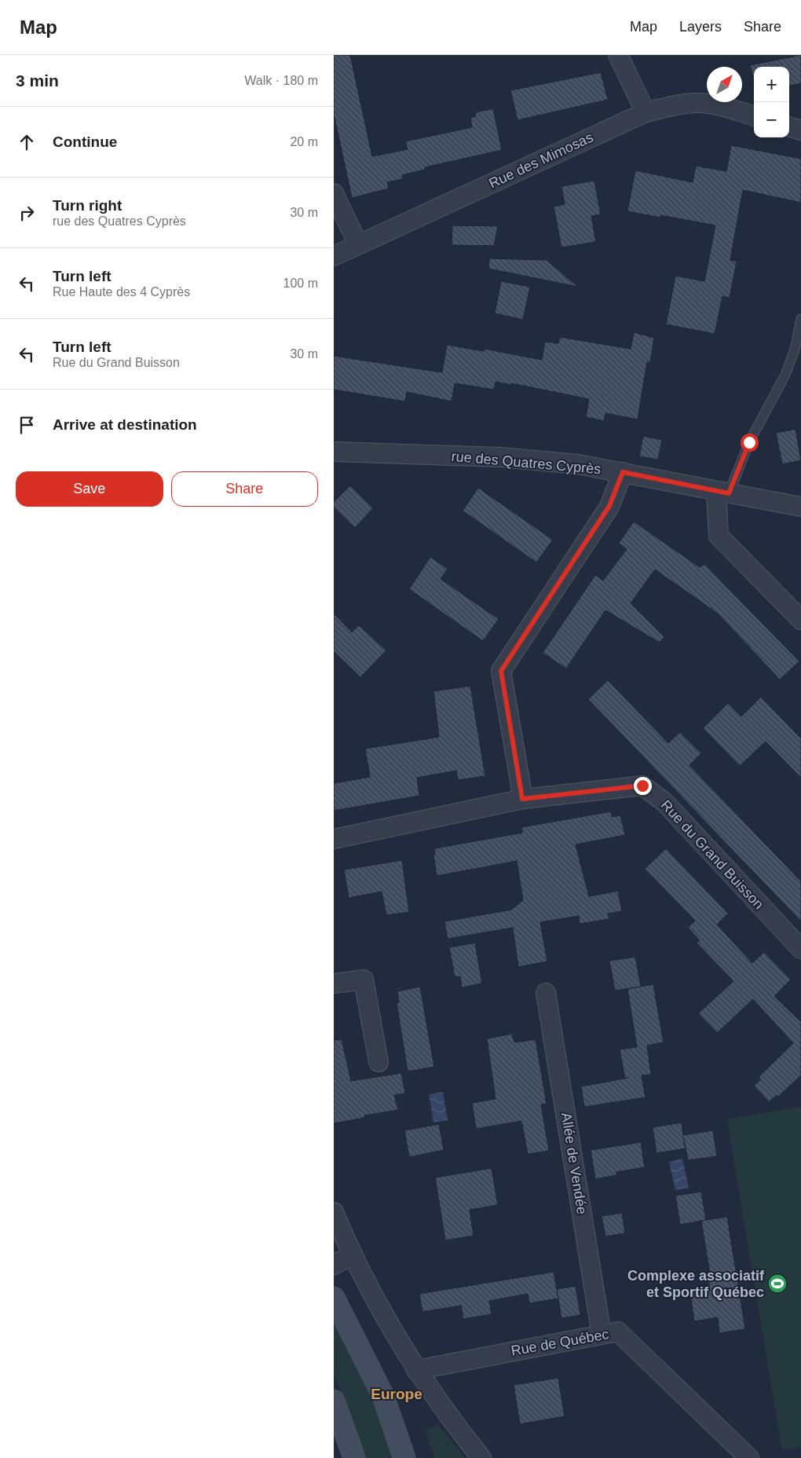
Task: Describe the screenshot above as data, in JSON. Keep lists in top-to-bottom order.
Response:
{
  "streets": {
    "street": [
      "Rue des Mimosas",
      "rue des Quatres Cyprès",
      "Rue du Grand Buisson",
      "Allée de Vendée",
      "Rue de Québec"
    ]
  },
  "crossings": [
    ["Allée de Vendée", "Rue de Québec"]
  ],
  "districts": ["Europe"],
  "places": {
    "sports": ["Complexe associatif et Sportif Québec"]
  },
  "north": "top right",
  "page": {
    "header": "Map",
    "nav": ["Map", "Layers", "Share"],
    "heading": ["3 min", "Walk · 180 m"],
    "map_buttons": ["+", "−"],
    "list": [
      ["Continue", "20 m"],
      ["Turn right", "rue des Quatres Cyprès", "30 m"],
      ["Turn left", "Rue Haute des 4 Cyprès", "100 m"],
      ["Turn left", "Rue du Grand Buisson", "30 m"],
      "Arrive at destination"
    ],
    "buttons": ["Save", "Share"]
  }
}
